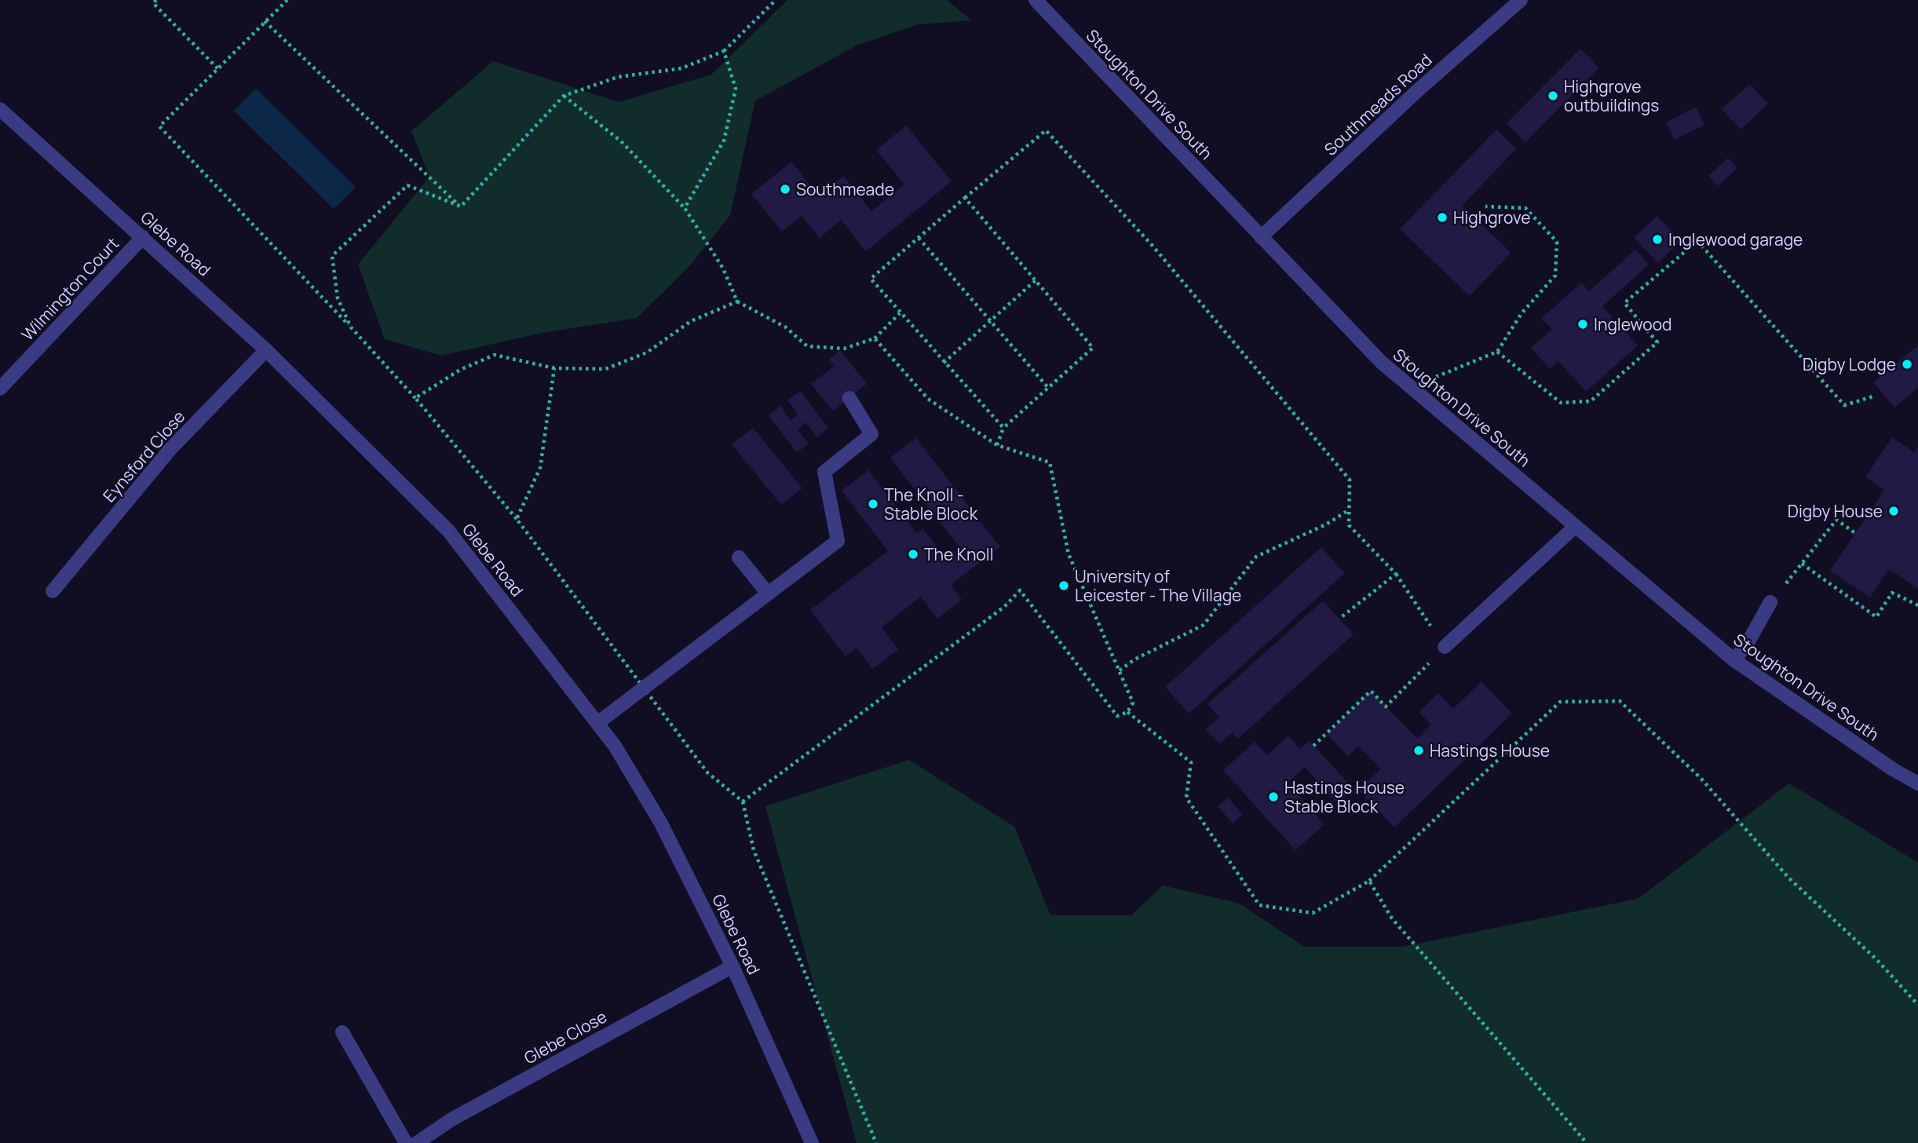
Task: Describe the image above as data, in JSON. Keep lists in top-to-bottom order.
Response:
{
  "streets": {
    "street": [
      "Stoughton Drive South",
      "Southmeads Road",
      "Glebe Road",
      "Wilmington Court",
      "Eynsford Close",
      "Glebe Close"
    ]
  },
  "crossings": [
    ["Stoughton Drive South", "Southmeads Road"],
    ["Glebe Road", "Wilmington Court"],
    ["Glebe Road", "Eynsford Close"],
    ["Glebe Road", "Glebe Close"]
  ],
  "places": [
    "Highgrove outbuildings",
    "Southmeade",
    "Highgrove",
    "Inglewood garage",
    "Inglewood",
    "Digby Lodge",
    "The Knoll - Stable Block",
    "Digby House",
    "The Knoll",
    "University of Leicester - The Village",
    "Hastings House",
    "Hastings House Stable Block"
  ]
}
